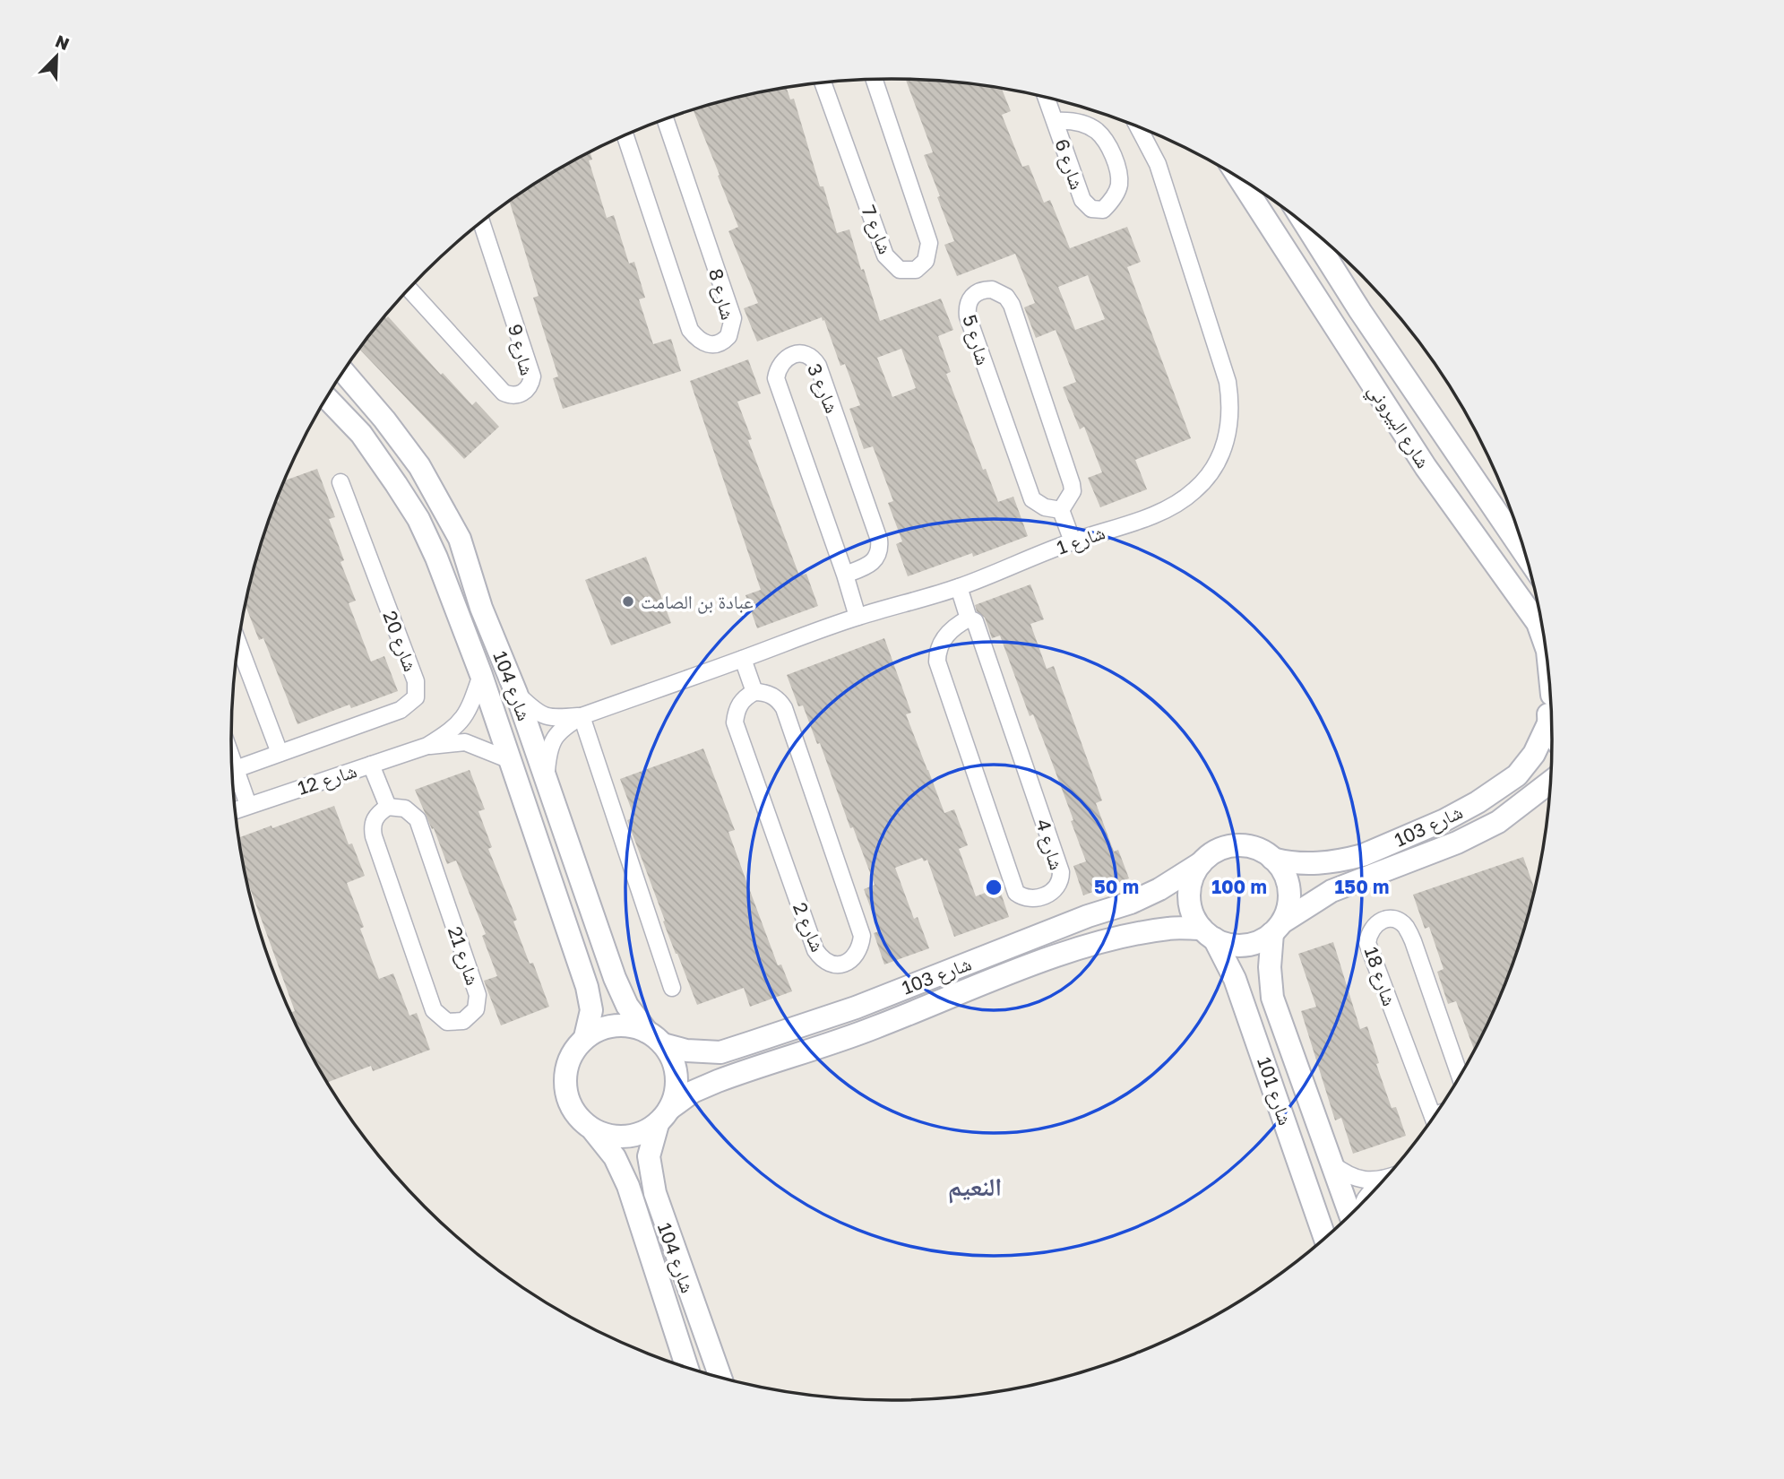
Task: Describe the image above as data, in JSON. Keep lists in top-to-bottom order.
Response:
{
  "streets": {
    "street": [
      "شارع 6",
      "شارع 7",
      "شارع 8",
      "شارع 5",
      "شارع 9",
      "شارع 3",
      "شارع البيروني",
      "شارع 1",
      "شارع 20",
      "شارع 104",
      "شارع 12",
      "شارع 103",
      "شارع 4",
      "شارع 2",
      "شارع 21",
      "شارع 18",
      "شارع 101"
    ]
  },
  "crossings": [
    ["شارع 3", "شارع 1"],
    ["شارع البيروني", "شارع 103"],
    ["شارع 1", "شارع 104"],
    ["شارع 1", "شارع 4"],
    ["شارع 104", "شارع 12"],
    ["شارع 104", "شارع 103"],
    ["شارع 103", "شارع 101"]
  ],
  "districts": ["النعيم"],
  "places": ["عبادة بن الصامت"],
  "north": "top right",
  "rings": ["50 m", "100 m", "150 m"]
}
